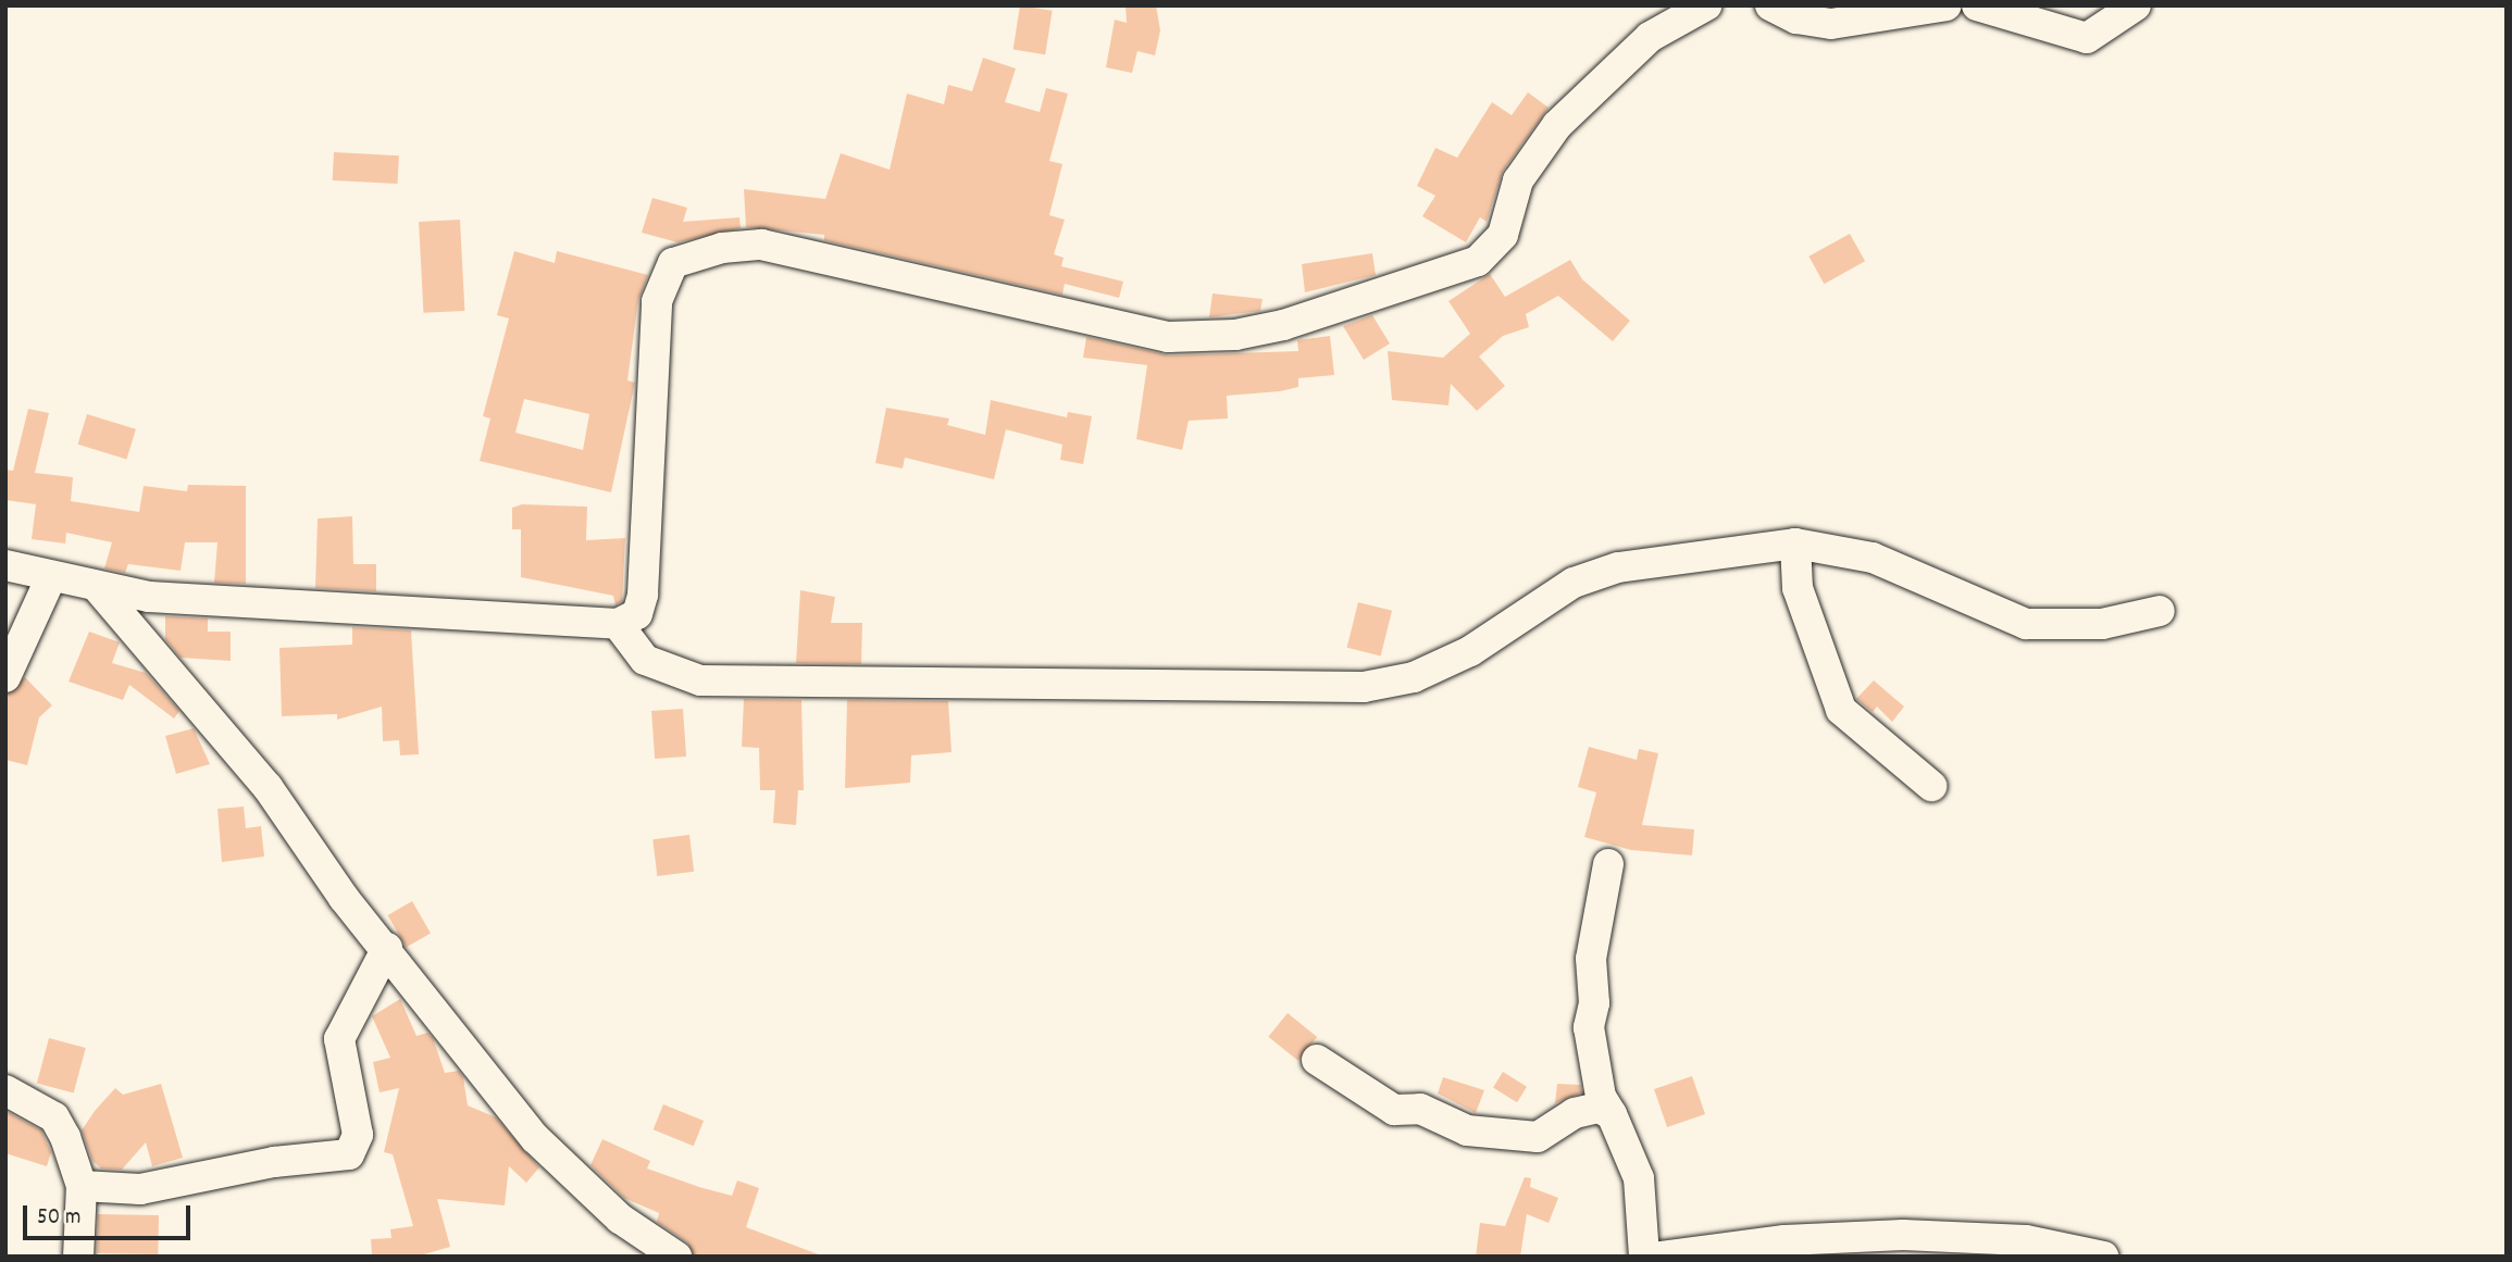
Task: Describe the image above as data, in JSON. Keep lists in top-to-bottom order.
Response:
{
  "scale_bar": "50 m"
}
